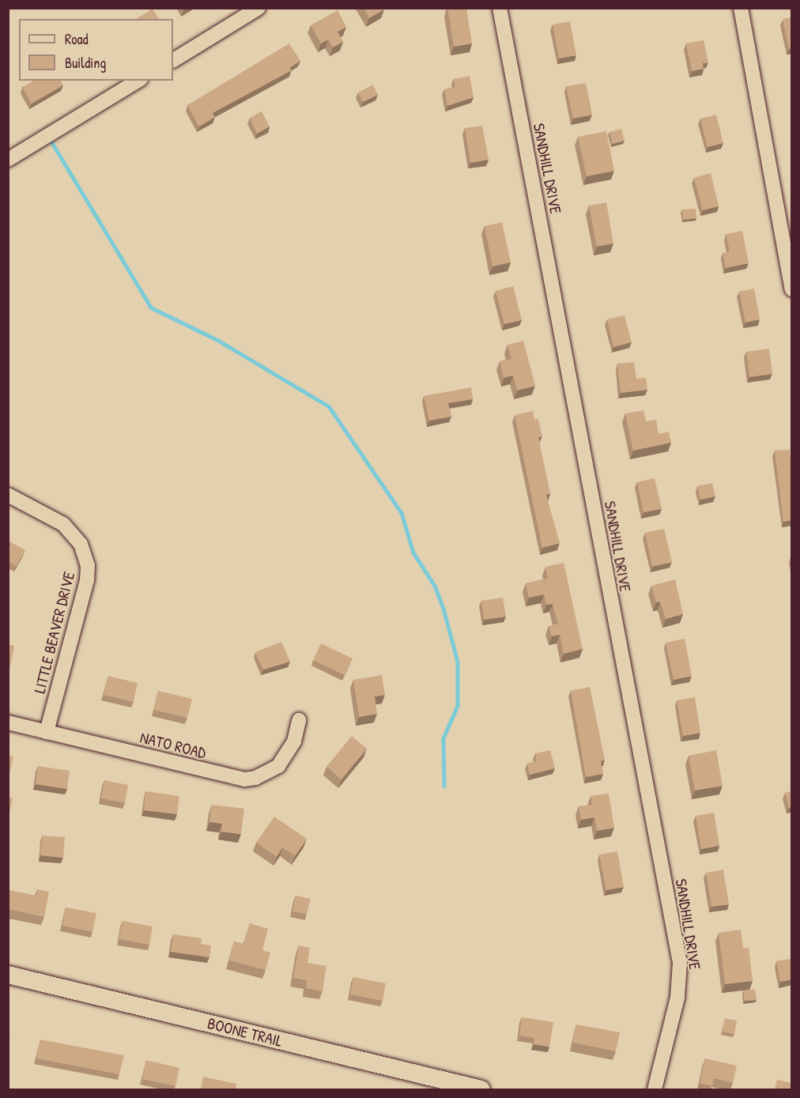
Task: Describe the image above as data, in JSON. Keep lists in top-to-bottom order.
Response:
{
  "streets": {
    "street": [
      "SANDHILL DRIVE",
      "LITTLE BEAVER DRIVE",
      "NATO ROAD",
      "BOONE TRAIL"
    ]
  },
  "crossings": [
    ["LITTLE BEAVER DRIVE", "NATO ROAD"]
  ],
  "legend": ["Road", "Building"]
}
